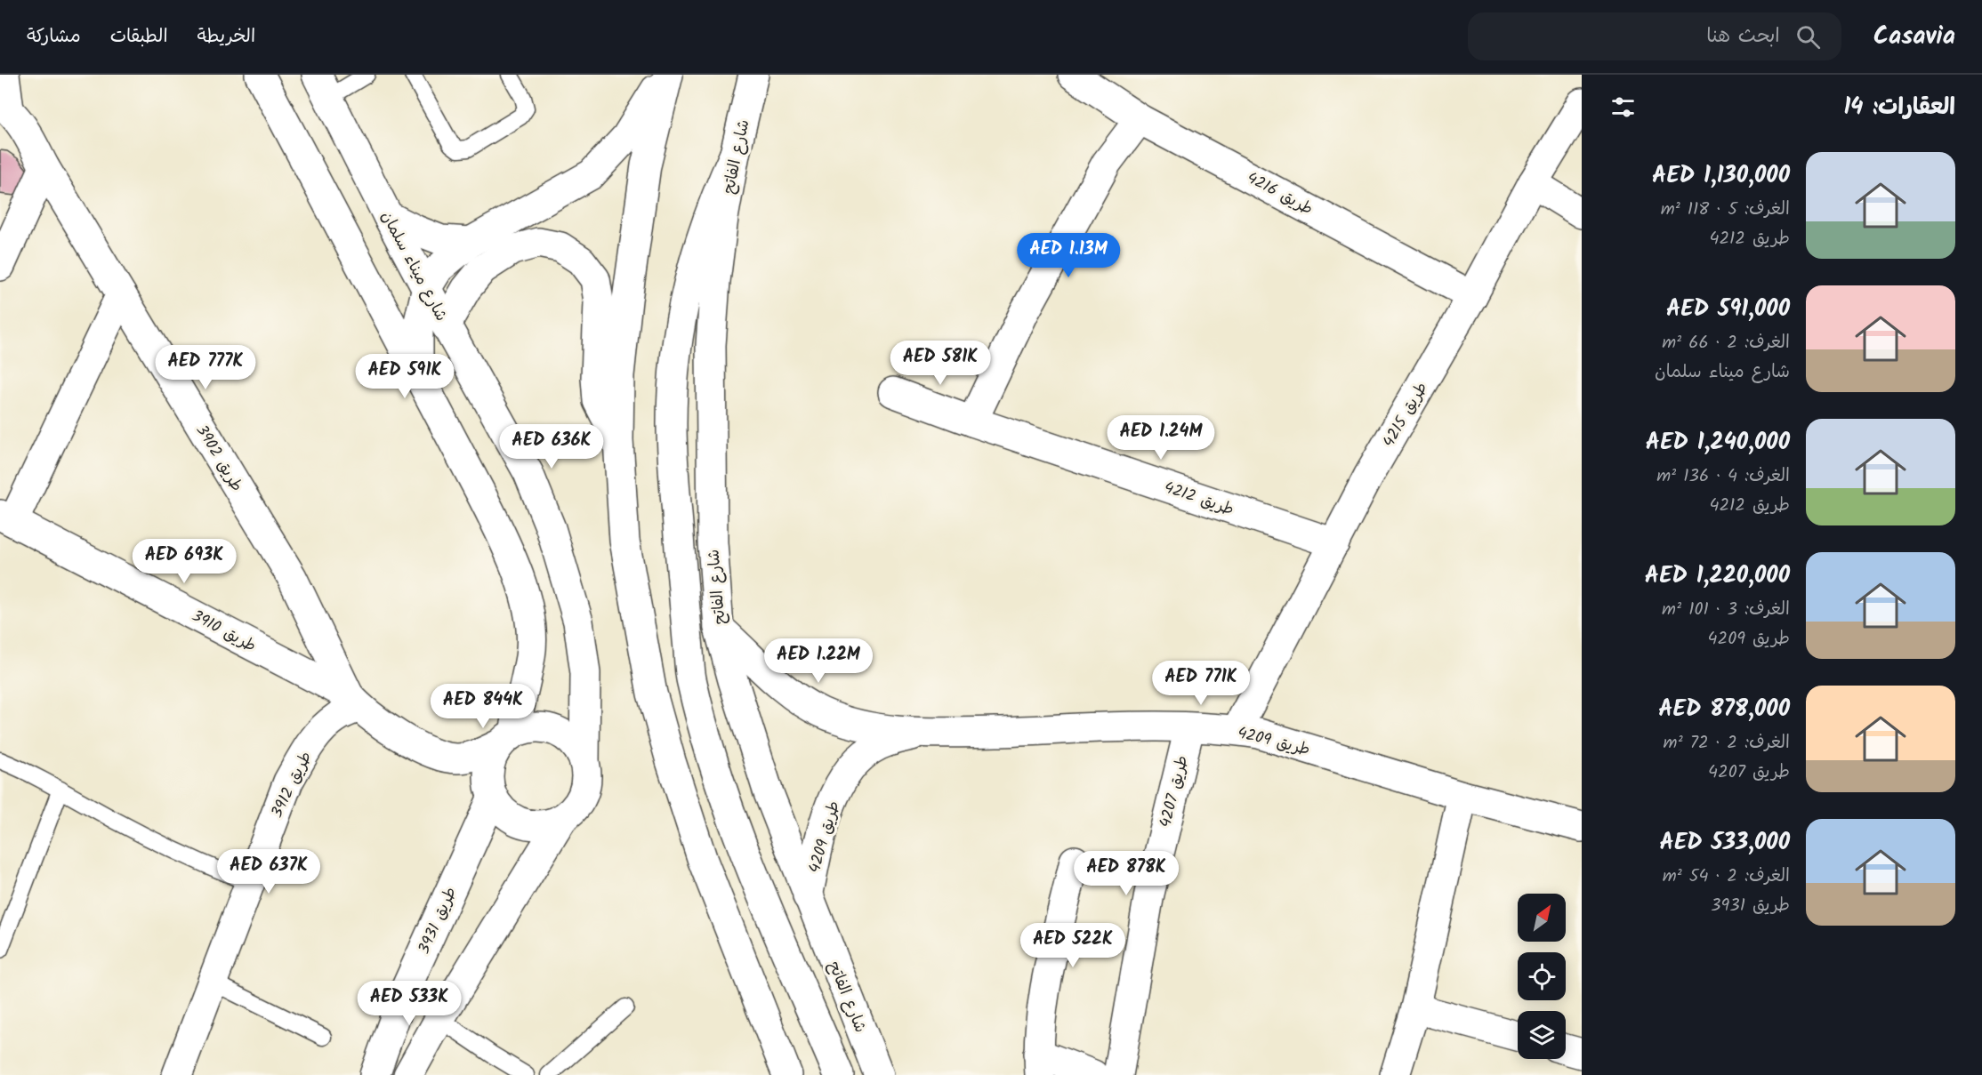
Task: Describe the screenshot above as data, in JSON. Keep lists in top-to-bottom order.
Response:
{
  "streets": {
    "main road": [
      "شارع الفاتح",
      "طريق 4216",
      "شارع ميناء سلمان",
      "طريق 4215",
      "طريق 3902",
      "طريق 4212",
      "طريق 3910",
      "طريق 4209",
      "طريق 3912",
      "طريق 4207",
      "طريق 3931"
    ]
  },
  "crossings": [
    ["شارع الفاتح", "طريق 4209"],
    ["طريق 4216", "طريق 4215"],
    ["شارع ميناء سلمان", "طريق 3902"],
    ["شارع ميناء سلمان", "طريق 3931"],
    ["طريق 4215", "طريق 4212"],
    ["طريق 4215", "طريق 4209"],
    ["طريق 3902", "طريق 3910"],
    ["طريق 3902", "طريق 3912"],
    ["طريق 3902", "طريق 3931"],
    ["طريق 3910", "طريق 3912"],
    ["طريق 4209", "طريق 4207"]
  ],
  "north": "top right",
  "page": {
    "header": "Casavia",
    "search": "ابحث هنا",
    "nav": ["الخريطة", "الطبقات", "مشاركة"],
    "heading": "العقارات: 14",
    "list": [
      {
        "name": "AED 1,130,000",
        "note": "الغرف: 5 · 118 m² · طريق 4212"
      },
      {
        "name": "AED 591,000",
        "note": "الغرف: 2 · 66 m² · شارع ميناء سلمان"
      },
      {
        "name": "AED 1,240,000",
        "note": "الغرف: 4 · 136 m² · طريق 4212"
      },
      {
        "name": "AED 1,220,000",
        "note": "الغرف: 3 · 101 m² · طريق 4209"
      },
      {
        "name": "AED 878,000",
        "note": "الغرف: 2 · 72 m² · طريق 4207"
      },
      {
        "name": "AED 533,000",
        "note": "الغرف: 2 · 54 m² · طريق 3931"
      }
    ],
    "price": [
      "AED 1.13M",
      "AED 581K",
      "AED 777K",
      "AED 591K",
      "AED 1.24M",
      "AED 636K",
      "AED 693K",
      "AED 1.22M",
      "AED 771K",
      "AED 844K",
      "AED 637K",
      "AED 878K",
      "AED 522K",
      "AED 533K"
    ]
  }
}
